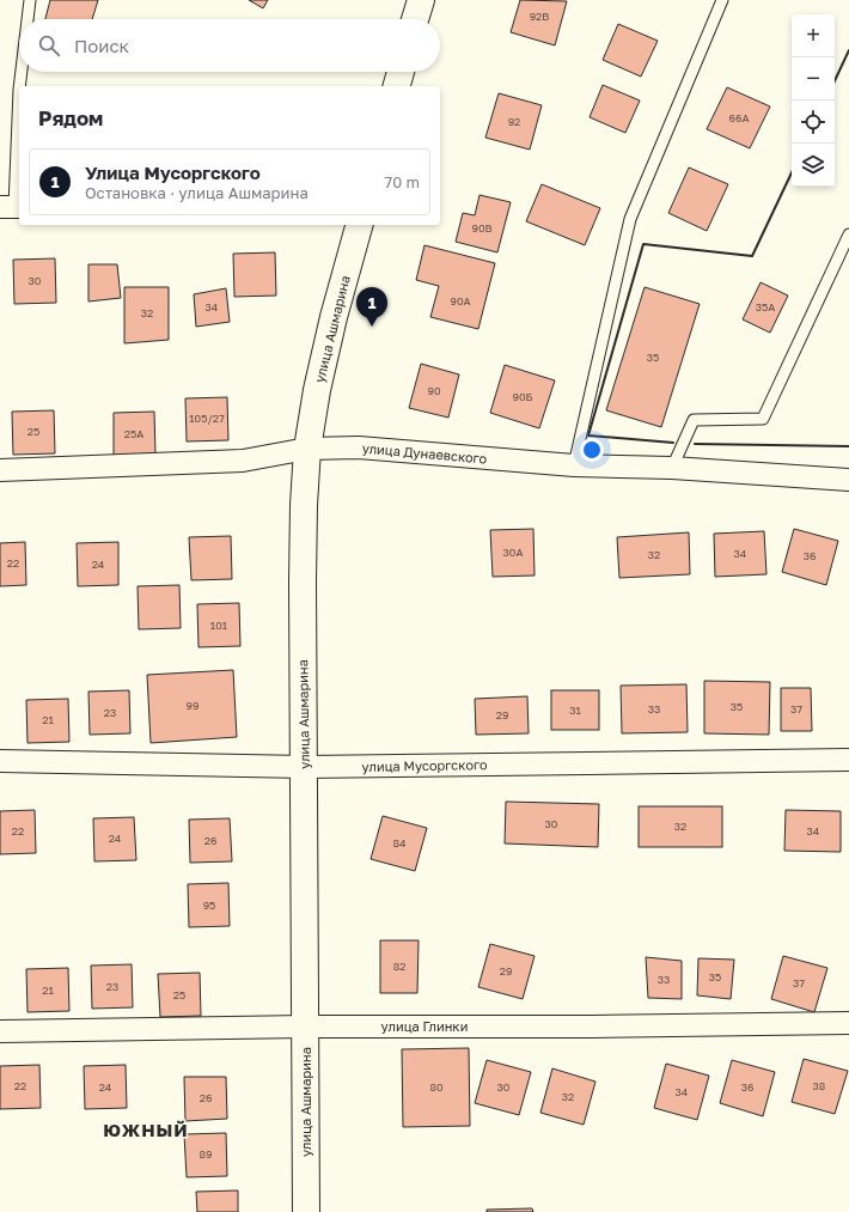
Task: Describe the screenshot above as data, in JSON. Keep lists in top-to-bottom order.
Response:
{
  "streets": {
    "street": [
      "улица Ашмарина",
      "улица Дунаевского",
      "улица Мусоргского",
      "улица Глинки"
    ]
  },
  "crossings": [
    ["улица Ашмарина", "улица Дунаевского"],
    ["улица Ашмарина", "улица Мусоргского"],
    ["улица Ашмарина", "улица Глинки"]
  ],
  "districts": ["ЮЖНЫЙ"],
  "house_numbers": [
    "92В",
    "66А",
    "92",
    "90В",
    "30",
    "90А",
    "34",
    "35А",
    "32",
    "35",
    "90",
    "90Б",
    "105/27",
    "25",
    "25А",
    "30А",
    "34",
    "32",
    "36",
    "22",
    "24",
    "101",
    "99",
    "35",
    "33",
    "37",
    "31",
    "23",
    "29",
    "21",
    "30",
    "32",
    "22",
    "34",
    "24",
    "26",
    "84",
    "95",
    "82",
    "29",
    "35",
    "33",
    "37",
    "23",
    "21",
    "25",
    "22",
    "38",
    "24",
    "80",
    "30",
    "36",
    "34",
    "32",
    "26",
    "89"
  ],
  "page": {
    "map_buttons": ["+", "−"],
    "search": "Поиск",
    "heading": "Рядом",
    "list": [
      {
        "mark": "1",
        "name": "Улица Мусоргского",
        "note": "Остановка · улица Ашмарина",
        "value": "70 m"
      }
    ],
    "pins": "1"
  }
}
